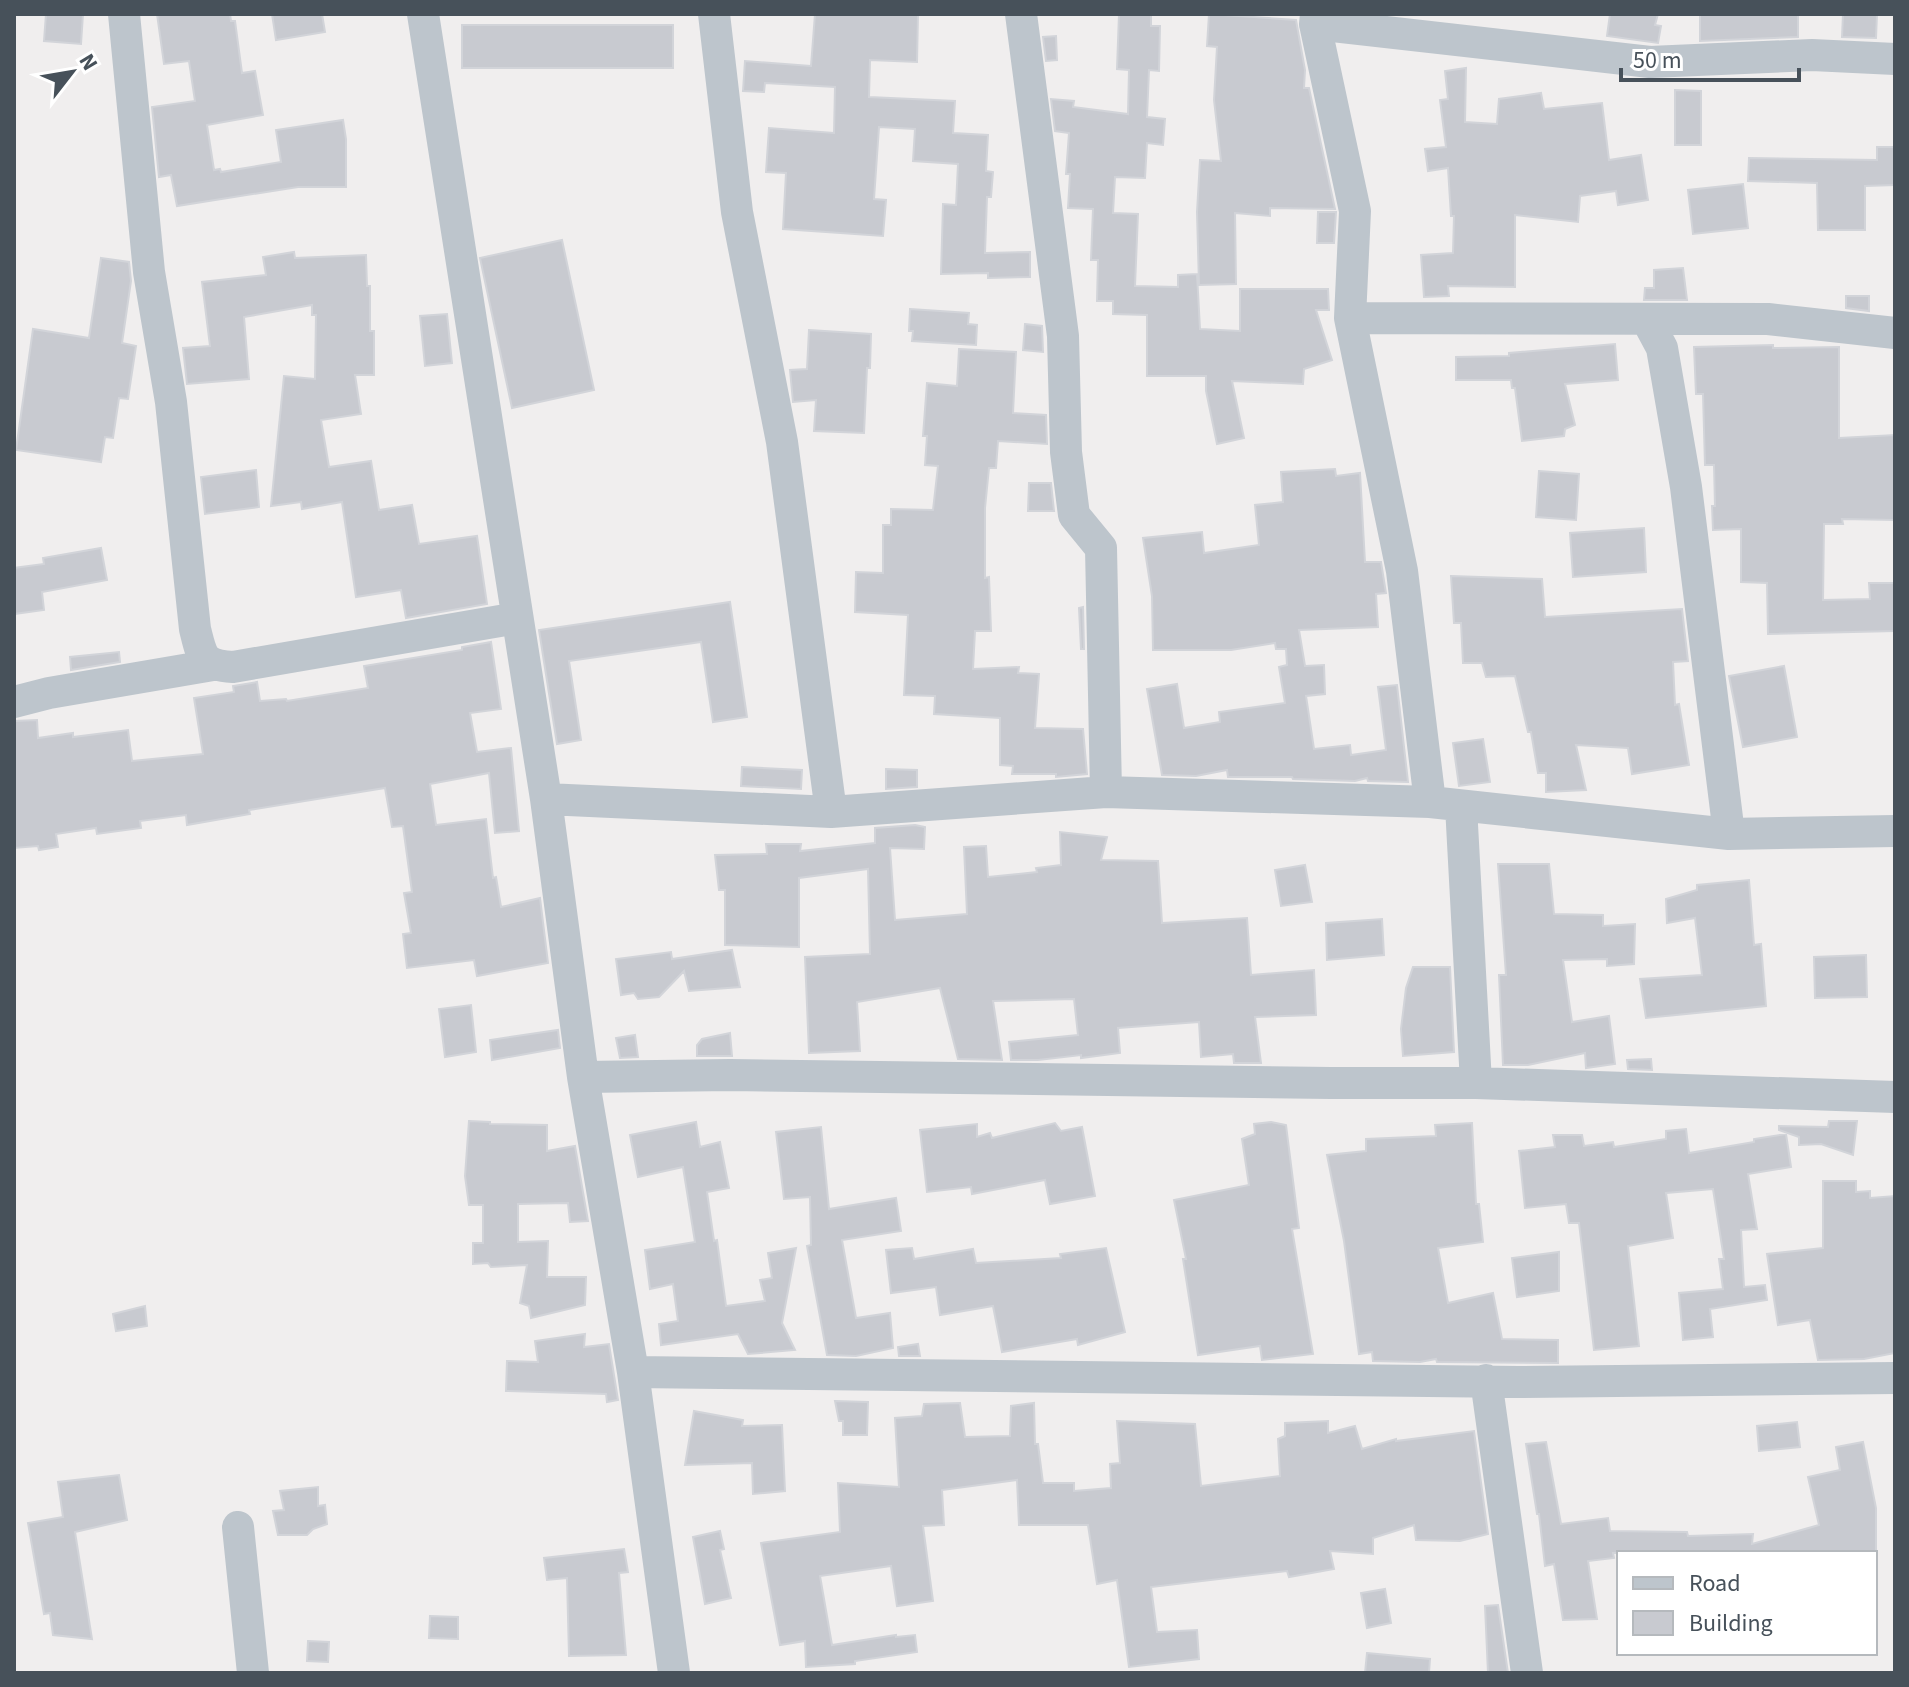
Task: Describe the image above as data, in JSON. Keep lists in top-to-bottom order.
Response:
{
  "legend": ["Road", "Building"],
  "scale_bar": "50 m",
  "north": "top right"
}
